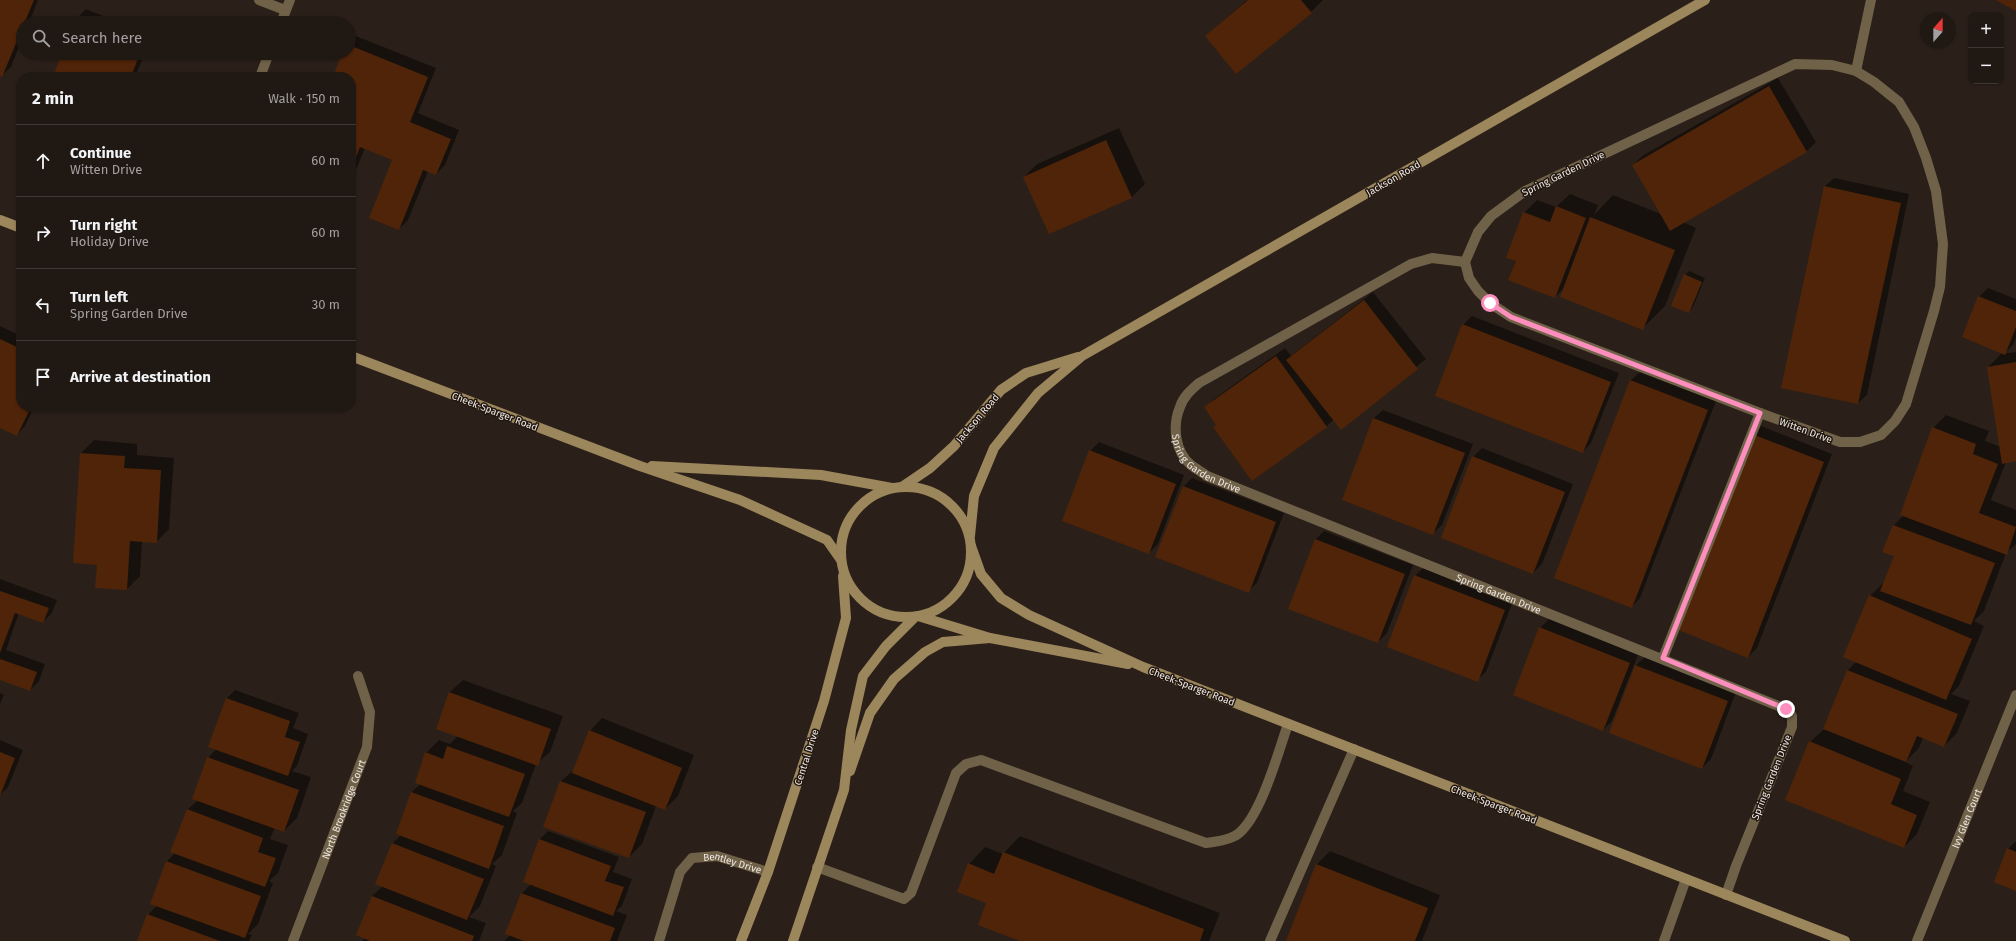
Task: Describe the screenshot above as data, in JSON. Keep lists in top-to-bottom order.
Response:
{
  "streets": {
    "main road": ["Jackson Road", "Cheek-Sparger Road", "Central Drive"],
    "street": [
      "Spring Garden Drive",
      "Witten Drive",
      "North Brookridge Court",
      "Ivy Glen Court",
      "Bentley Drive"
    ]
  },
  "crossings": [
    ["Spring Garden Drive", "Cheek-Sparger Road"],
    ["Spring Garden Drive", "Witten Drive"],
    ["Jackson Road", "Cheek-Sparger Road"],
    ["Jackson Road", "Central Drive"],
    ["Cheek-Sparger Road", "Central Drive"],
    ["Central Drive", "Bentley Drive"]
  ],
  "north": "top",
  "page": {
    "map_buttons": ["+", "−"],
    "search": "Search here",
    "heading": ["2 min", "Walk · 150 m"],
    "list": [
      ["Continue", "Witten Drive", "60 m"],
      ["Turn right", "Holiday Drive", "60 m"],
      ["Turn left", "Spring Garden Drive", "30 m"],
      "Arrive at destination"
    ]
  }
}
